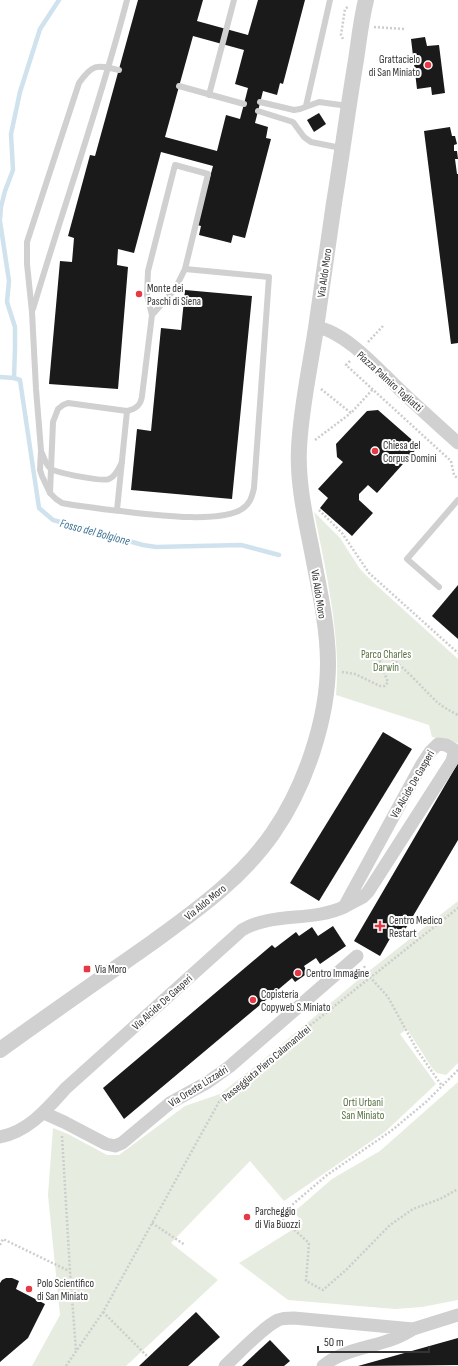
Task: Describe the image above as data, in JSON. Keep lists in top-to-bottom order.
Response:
{
  "streets": {
    "street": [
      "Via Aldo Moro",
      "Piazza Palmiro Togliatti",
      "Via Alcide De Gasperi",
      "Via Oreste Lizzadri"
    ],
    "path": ["Passeggiata Piero Calamandrei"]
  },
  "crossings": [
    ["Via Aldo Moro", "Piazza Palmiro Togliatti"],
    ["Via Alcide De Gasperi", "Via Oreste Lizzadri"]
  ],
  "water": ["Fosso del Bolgione"],
  "parks": ["Parco Charles Darwin", "Orti Urbani San Miniato"],
  "places": {
    "other": [
      "Grattacielo di San Miniato",
      "Monte dei Paschi di Siena",
      "Chiesa del Corpus Domini",
      "Centro Immagine",
      "Copisteria Copyweb S.Miniato",
      "Parcheggio di Via Buozzi",
      "Polo Scientifico di San Miniato"
    ],
    "health": ["Centro Medico Restart"],
    "transit": ["Via Moro"]
  },
  "scale_bar": "50 m"
}
